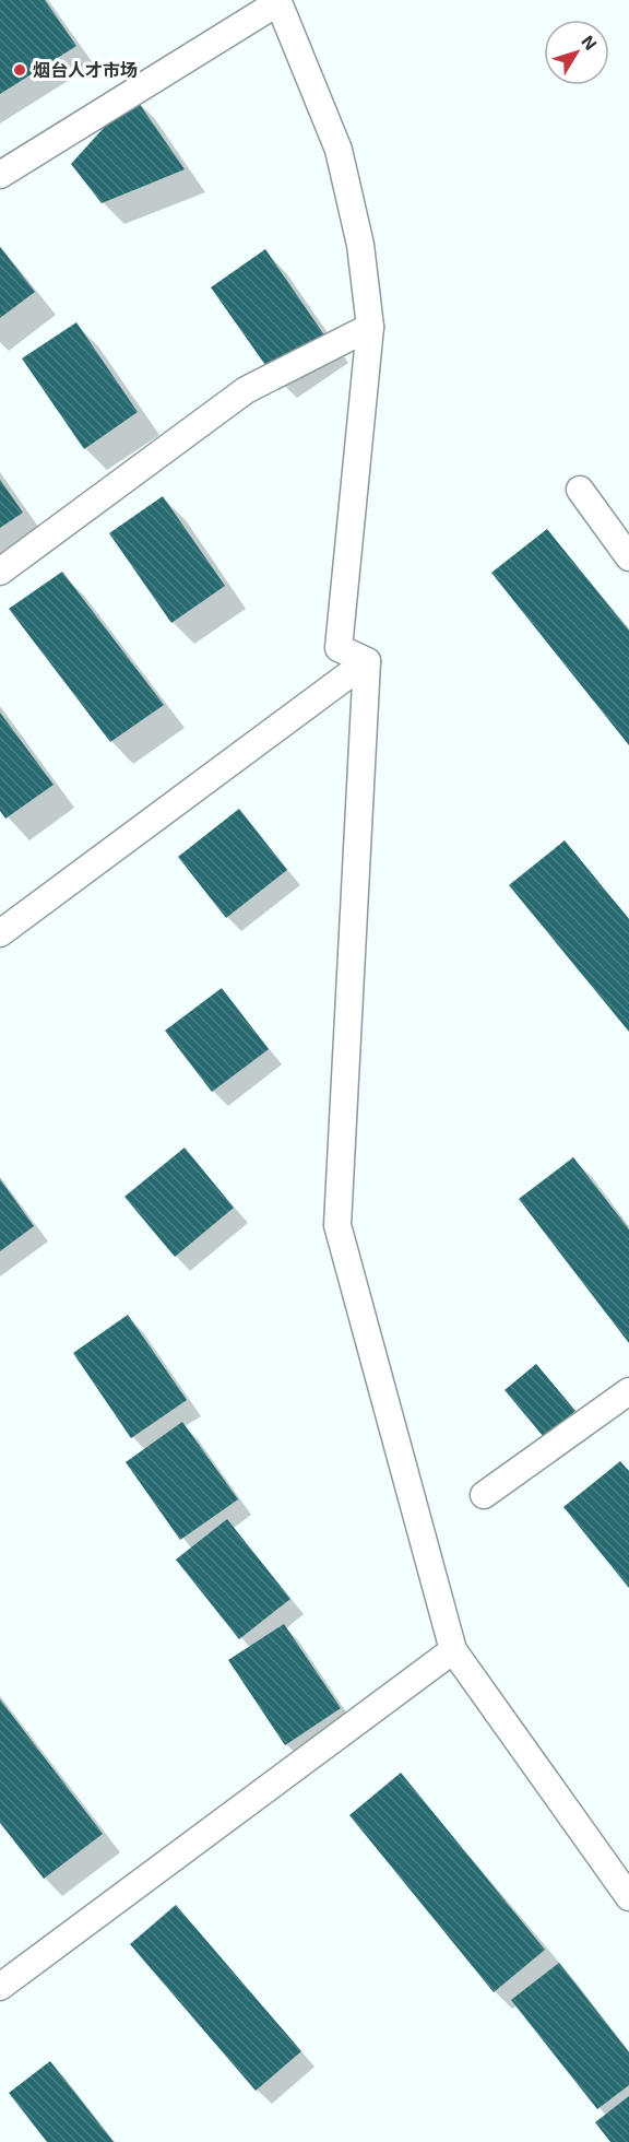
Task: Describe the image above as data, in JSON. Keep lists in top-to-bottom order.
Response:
{
  "places": ["烟台人才市场"],
  "north": "top right"
}
